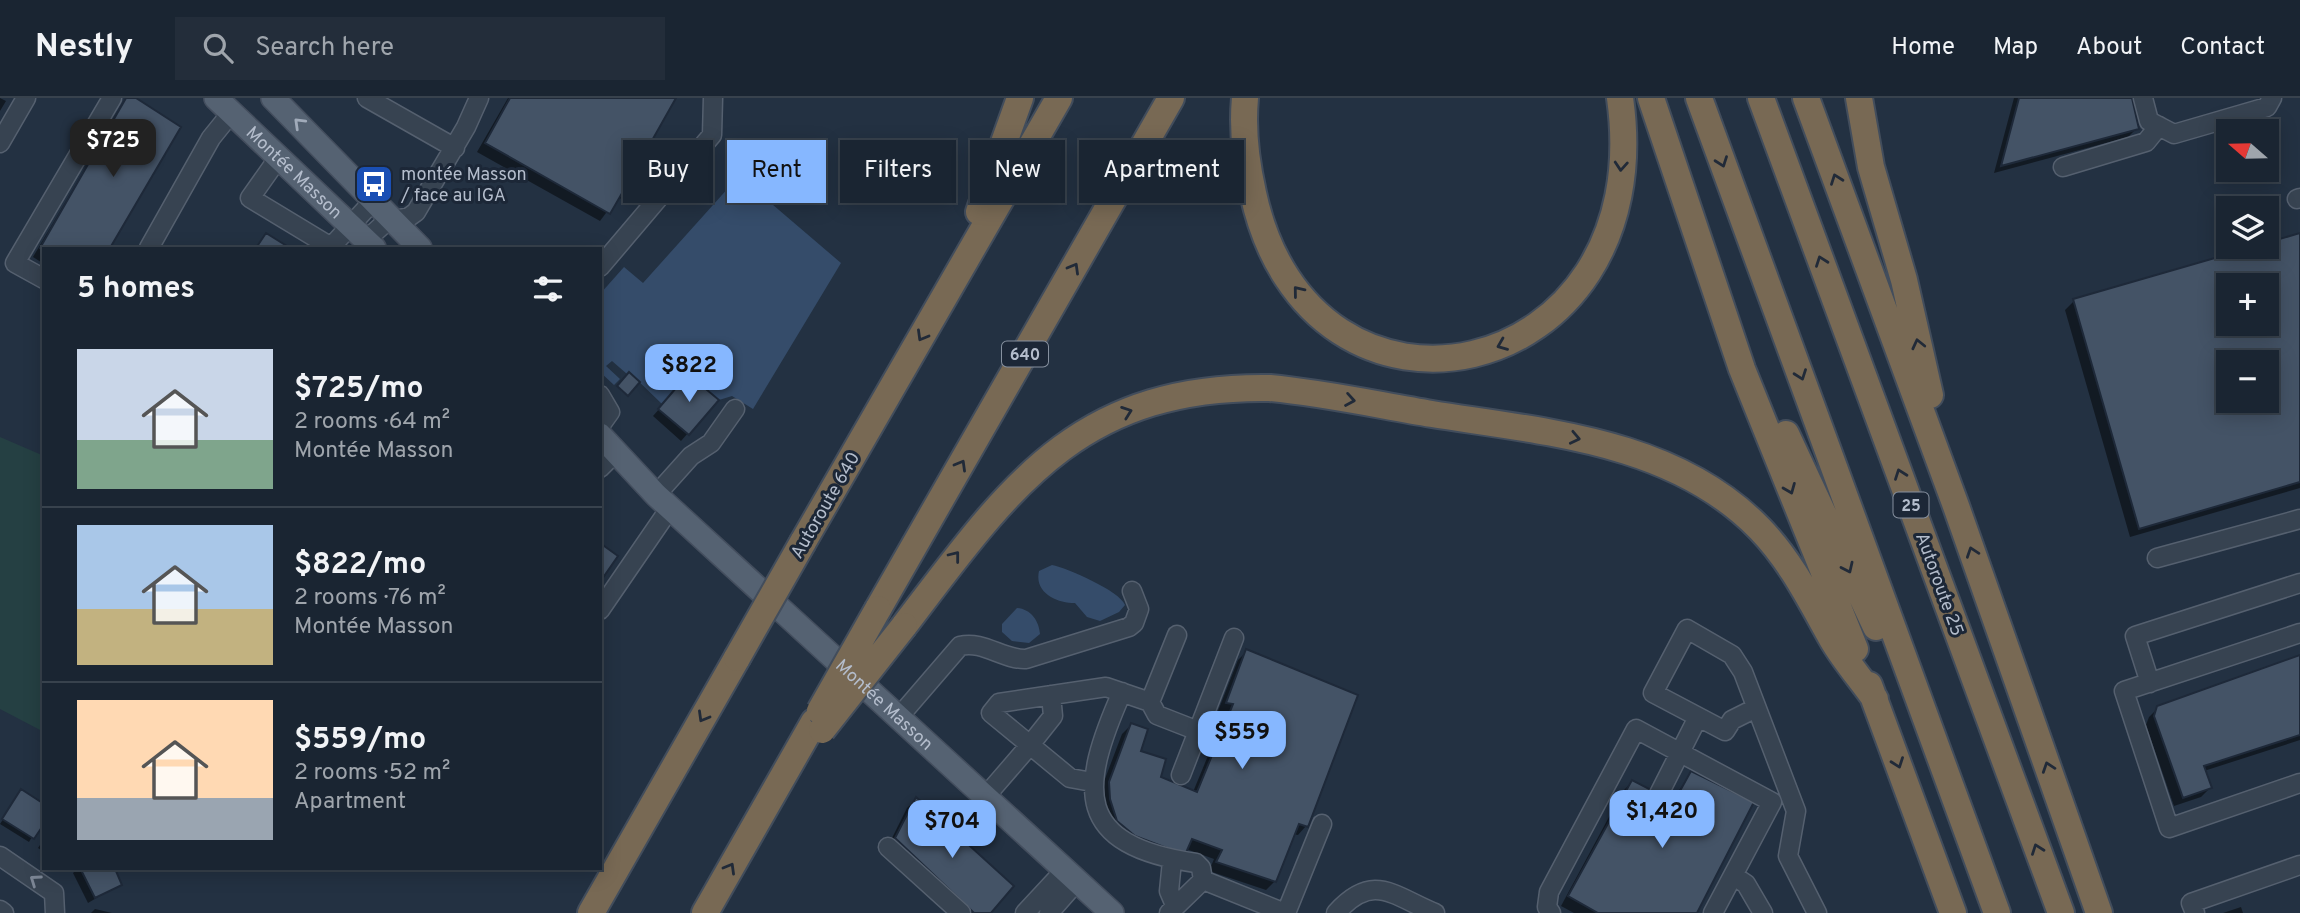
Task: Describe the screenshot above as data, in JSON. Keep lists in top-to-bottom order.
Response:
{
  "streets": {
    "highway": [
      "640",
      "Autoroute 640",
      "25",
      "Autoroute 25"
    ],
    "main road": ["Montée Masson"]
  },
  "places": {
    "bus stop": ["montée Masson / face au IGA"]
  },
  "north": "left",
  "page": {
    "header": "Nestly",
    "search": "Search here",
    "nav": [
      "Home",
      "Map",
      "About",
      "Contact"
    ],
    "map_buttons": ["+", "−"],
    "price": [
      "$725",
      "$822",
      "$559",
      "$1,420",
      "$704"
    ],
    "chip": [
      "Buy",
      "Rent",
      "Filters",
      "New",
      "Apartment"
    ],
    "heading": "5 homes",
    "list": [
      {
        "name": "$725/mo",
        "note": "2 rooms · 64 m² · Montée Masson"
      },
      {
        "name": "$822/mo",
        "note": "2 rooms · 76 m² · Montée Masson"
      },
      {
        "name": "$559/mo",
        "note": "2 rooms · 52 m² · Apartment"
      }
    ]
  }
}
